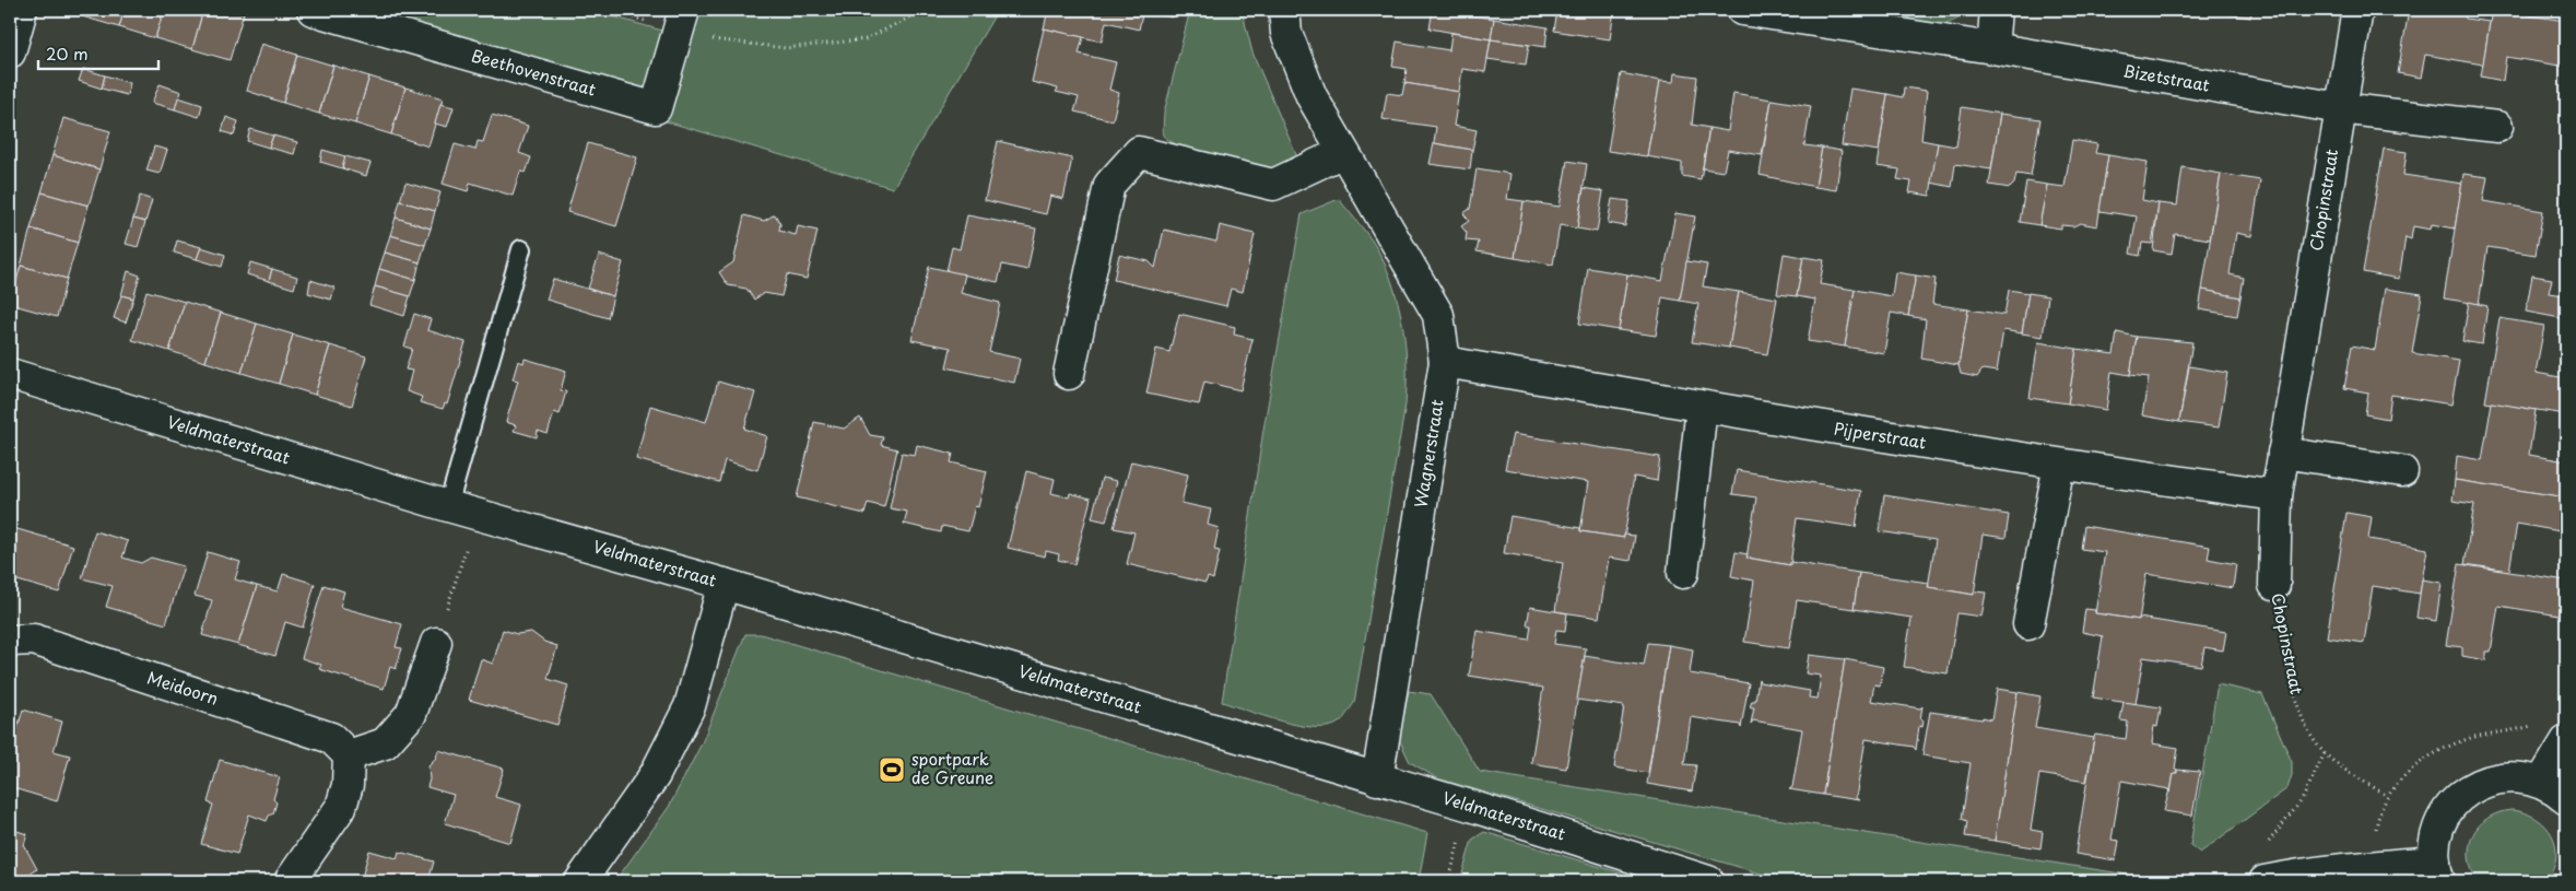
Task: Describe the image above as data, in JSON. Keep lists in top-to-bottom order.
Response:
{
  "streets": {
    "street": [
      "Beethovenstraat",
      "Bizetstraat",
      "Chopinstraat",
      "Pijperstraat",
      "Veldmaterstraat",
      "Wagnerstraat",
      "Meidoorn"
    ]
  },
  "crossings": [
    ["Bizetstraat", "Chopinstraat"],
    ["Chopinstraat", "Pijperstraat"],
    ["Pijperstraat", "Wagnerstraat"],
    ["Veldmaterstraat", "Wagnerstraat"]
  ],
  "places": {
    "sports": ["sportpark de Greune"]
  },
  "scale_bar": "20 m"
}
